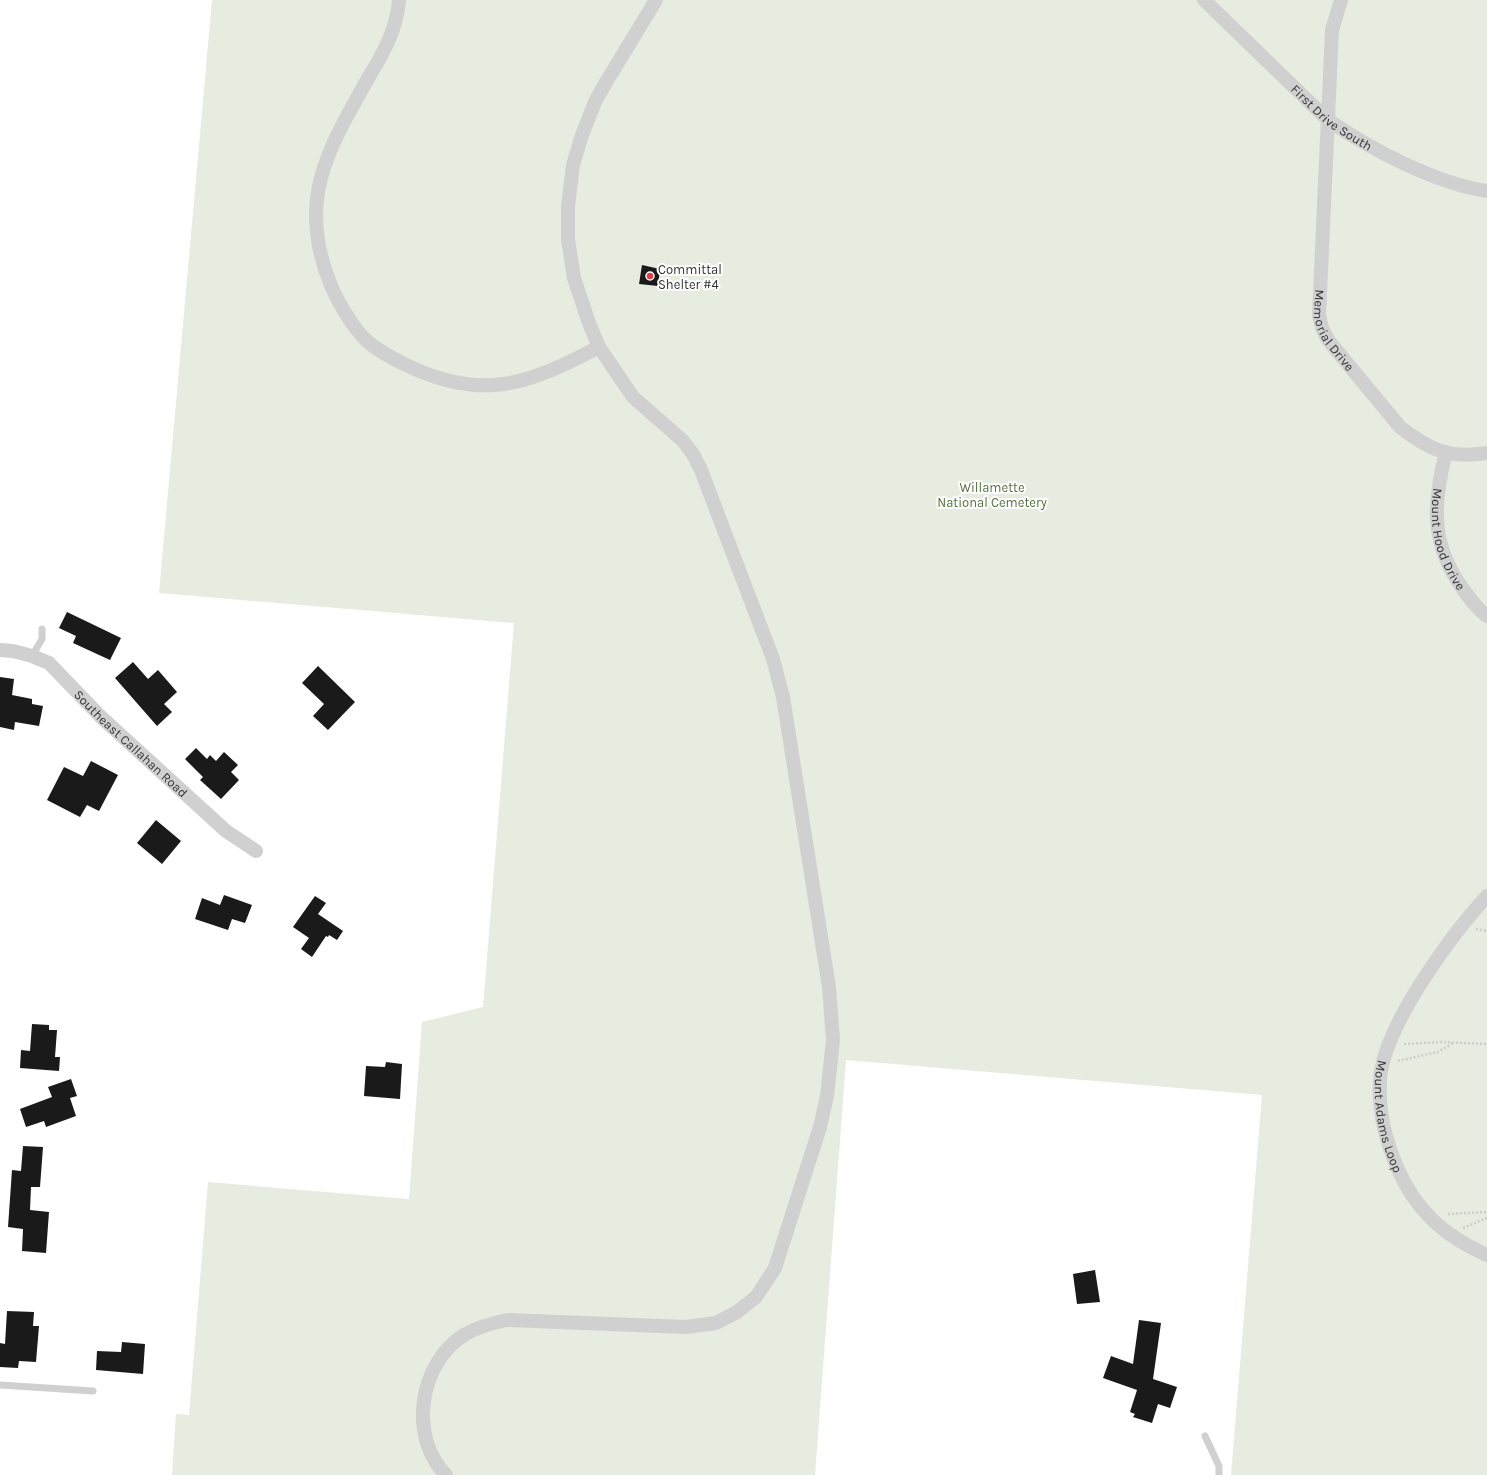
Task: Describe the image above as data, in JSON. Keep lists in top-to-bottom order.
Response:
{
  "streets": {
    "street": [
      "First Drive South",
      "Memorial Drive",
      "Mount Hood Drive",
      "Southeast Callahan Road",
      "Mount Adams Loop"
    ]
  },
  "crossings": [
    ["First Drive South", "Memorial Drive"],
    ["Memorial Drive", "Mount Hood Drive"]
  ],
  "parks": ["Willamette National Cemetery"],
  "places": ["Committal Shelter #4"]
}
